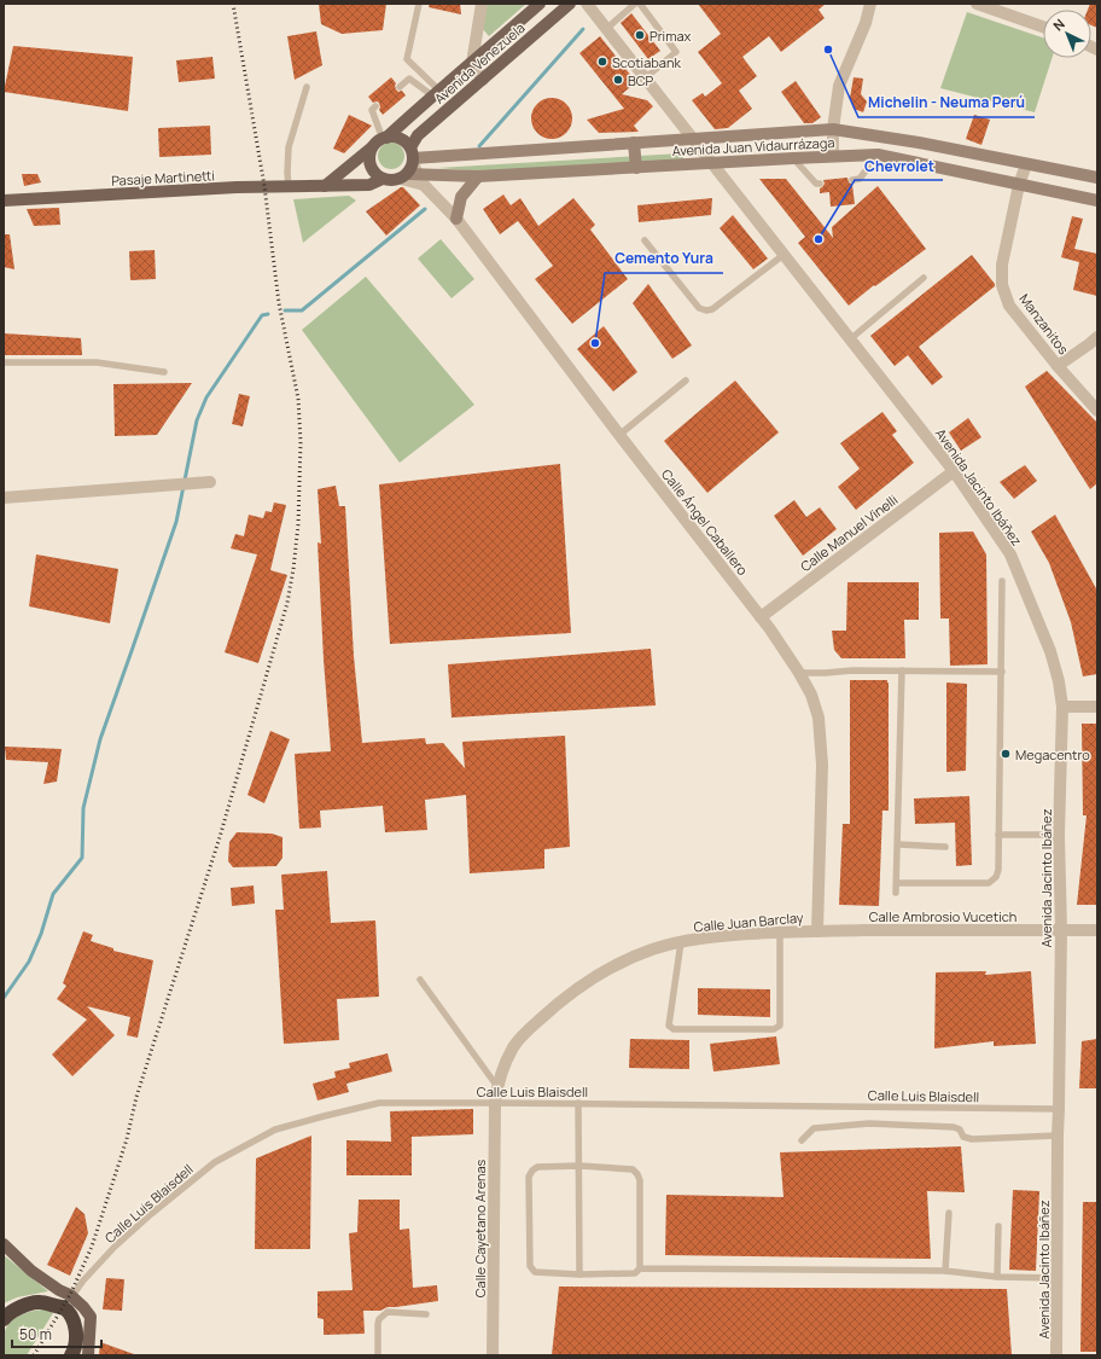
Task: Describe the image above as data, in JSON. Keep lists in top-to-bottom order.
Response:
{
  "streets": {
    "main road": ["Avenida Venezuela", "Avenida Juan Vidaurrázaga", "Pasaje Martinetti"],
    "street": [
      "Manzanitos",
      "Avenida Jacinto Ibáñez",
      "Calle Ángel Caballero",
      "Calle Manuel Vinelli",
      "Calle Ambrosio Vucetich",
      "Calle Juan Barclay",
      "Calle Cayetano Arenas"
    ],
    "lane": ["Calle Luis Blaisdell"]
  },
  "crossings": [
    ["Avenida Venezuela", "Avenida Juan Vidaurrázaga"],
    ["Avenida Venezuela", "Pasaje Martinetti"],
    ["Avenida Venezuela", "Calle Ángel Caballero"],
    ["Avenida Juan Vidaurrázaga", "Pasaje Martinetti"],
    ["Avenida Juan Vidaurrázaga", "Manzanitos"],
    ["Avenida Juan Vidaurrázaga", "Avenida Jacinto Ibáñez"],
    ["Avenida Juan Vidaurrázaga", "Calle Ángel Caballero"],
    ["Pasaje Martinetti", "Calle Ángel Caballero"],
    ["Avenida Jacinto Ibáñez", "Calle Manuel Vinelli"],
    ["Avenida Jacinto Ibáñez", "Calle Ambrosio Vucetich"],
    ["Avenida Jacinto Ibáñez", "Calle Luis Blaisdell"],
    ["Calle Ángel Caballero", "Calle Manuel Vinelli"],
    ["Calle Ángel Caballero", "Calle Ambrosio Vucetich"],
    ["Calle Ángel Caballero", "Calle Juan Barclay"],
    ["Calle Ambrosio Vucetich", "Calle Juan Barclay"],
    ["Calle Juan Barclay", "Calle Luis Blaisdell"],
    ["Calle Juan Barclay", "Calle Cayetano Arenas"],
    ["Calle Luis Blaisdell", "Calle Cayetano Arenas"]
  ],
  "places": [
    "Primax",
    "Michelin - Neuma Perú",
    "Scotiabank",
    "BCP",
    "Chevrolet",
    "Cemento Yura",
    "Megacentro"
  ],
  "scale_bar": "50 m",
  "north": "top left"
}
